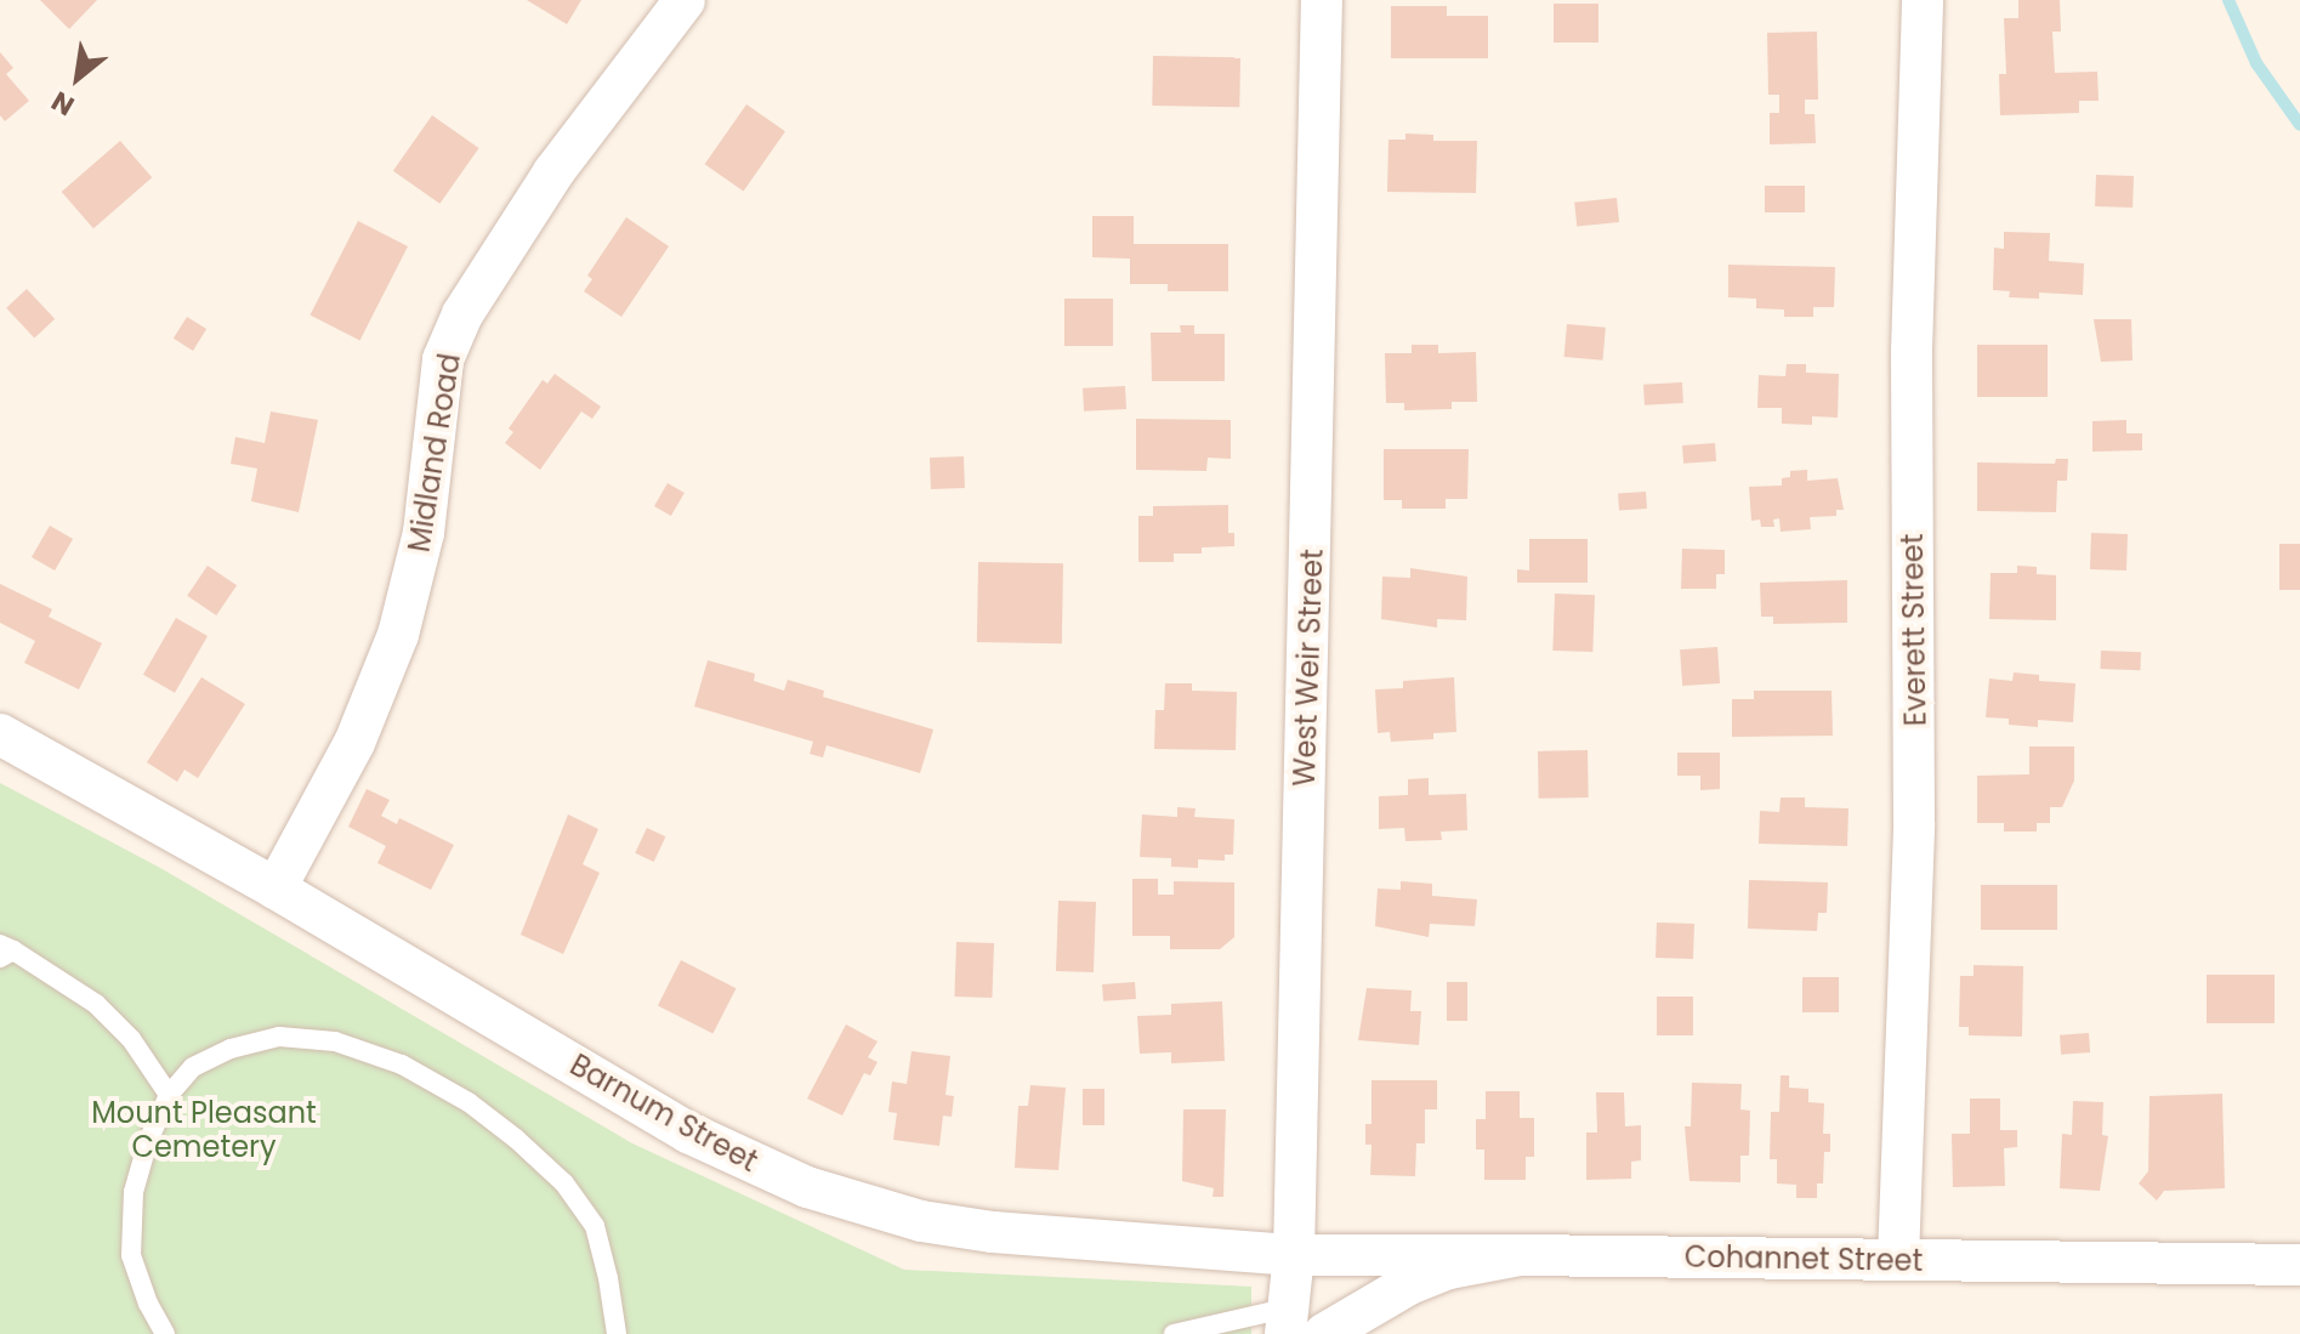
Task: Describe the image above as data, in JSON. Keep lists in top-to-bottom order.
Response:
{
  "streets": {
    "street": [
      "Midland Road",
      "Everett Street",
      "West Weir Street",
      "Barnum Street",
      "Cohannet Street"
    ]
  },
  "crossings": [
    ["Midland Road", "Barnum Street"],
    ["Everett Street", "Cohannet Street"],
    ["West Weir Street", "Barnum Street"],
    ["Barnum Street", "Cohannet Street"]
  ],
  "parks": ["Mount Pleasant Cemetery"],
  "north": "bottom left"
}
